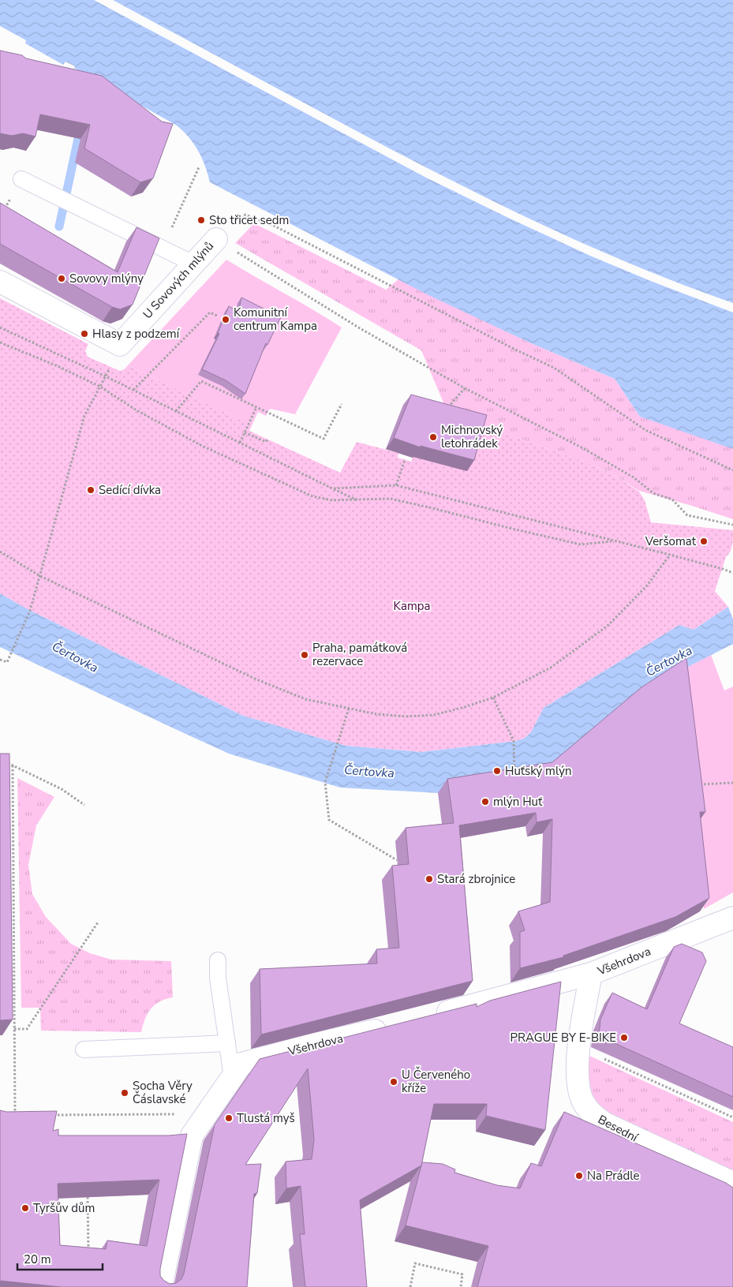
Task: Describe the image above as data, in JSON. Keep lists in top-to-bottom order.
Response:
{
  "streets": {
    "street": ["U Sovových mlýnů", "Všehrdova", "Besední"]
  },
  "crossings": [
    ["Všehrdova", "Besední"]
  ],
  "water": ["Čertovka"],
  "parks": ["Kampa"],
  "places": [
    "Sto třicet sedm",
    "Sovovy mlýny",
    "Komunitní centrum Kampa",
    "Hlasy z podzemí",
    "Michnovský letohrádek",
    "Sedící dívka",
    "Veršomat",
    "Praha, památková rezervace",
    "Huťský mlýn",
    "mlýn Huť",
    "Stará zbrojnice",
    "PRAGUE BY E-BIKE",
    "U Červeného kříže",
    "Socha Věry Čáslavské",
    "Tlustá myš",
    "Na Prádle",
    "Tyršův dům"
  ],
  "scale_bar": "20 m"
}
